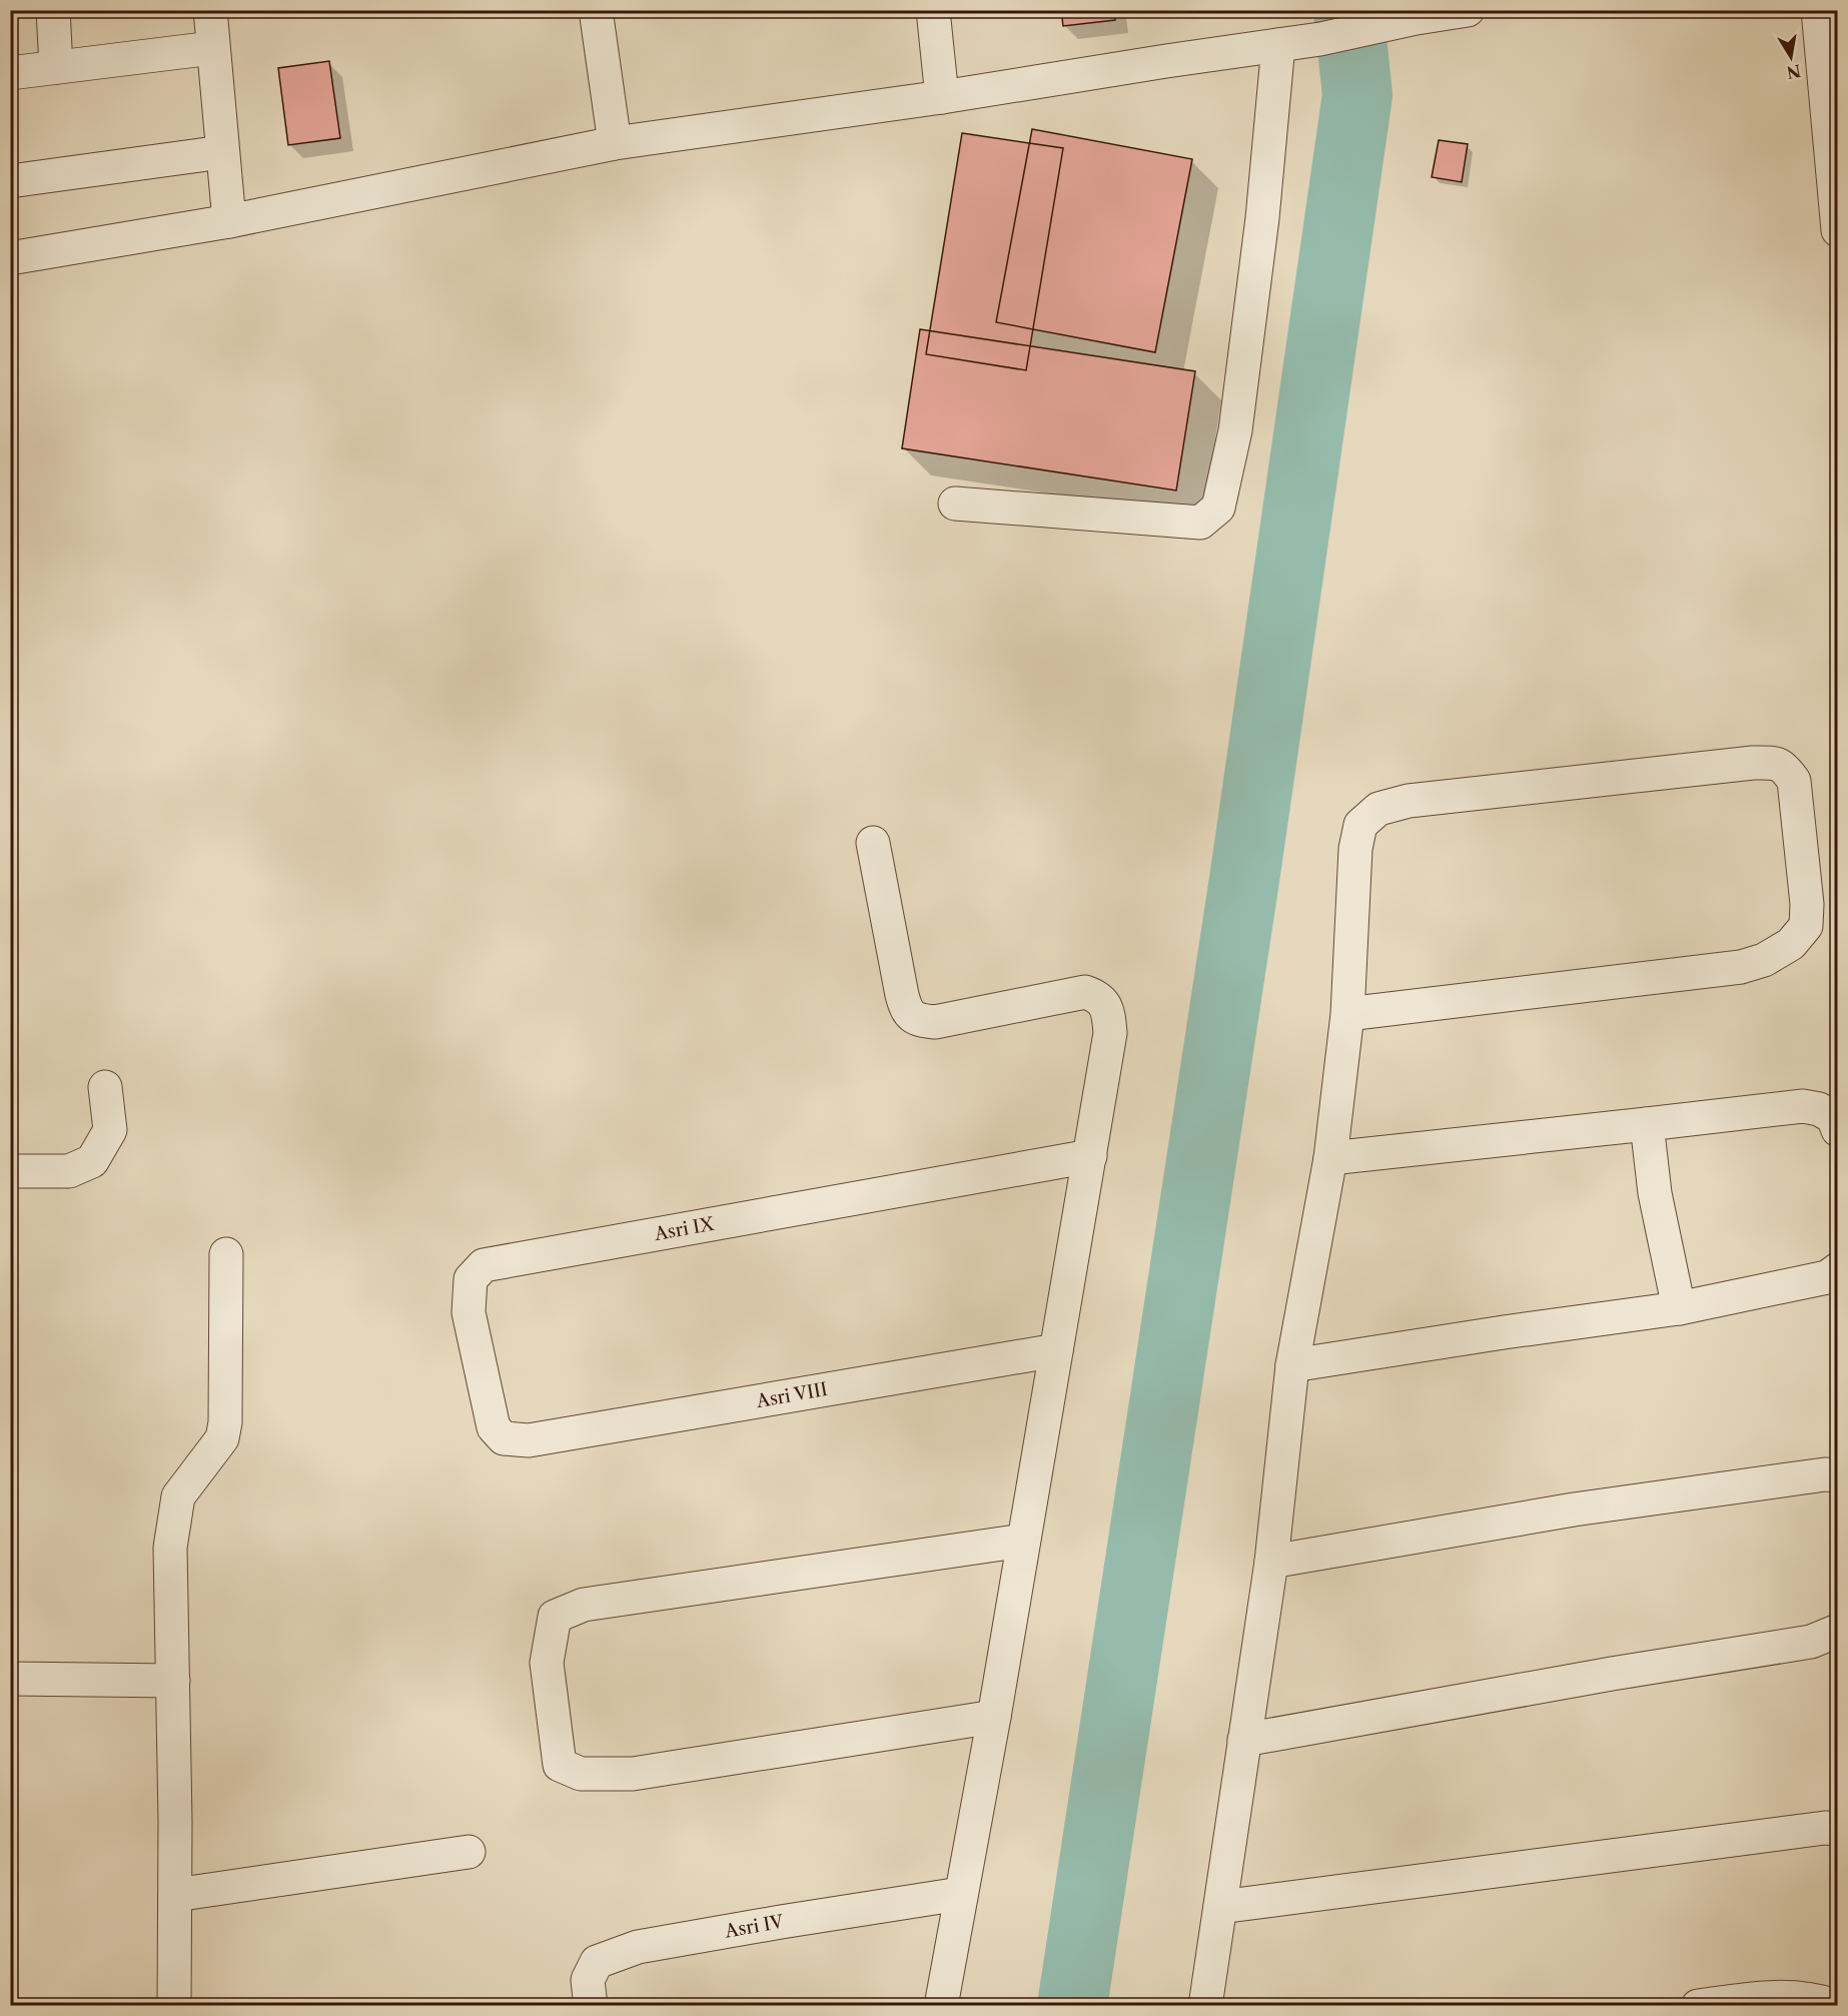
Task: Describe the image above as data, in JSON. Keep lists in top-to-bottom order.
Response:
{
  "streets": {
    "street": ["Asri IX", "Asri VIII", "Asri IV"]
  },
  "crossings": [
    ["Asri IX", "Asri VIII"]
  ],
  "north": "bottom"
}
